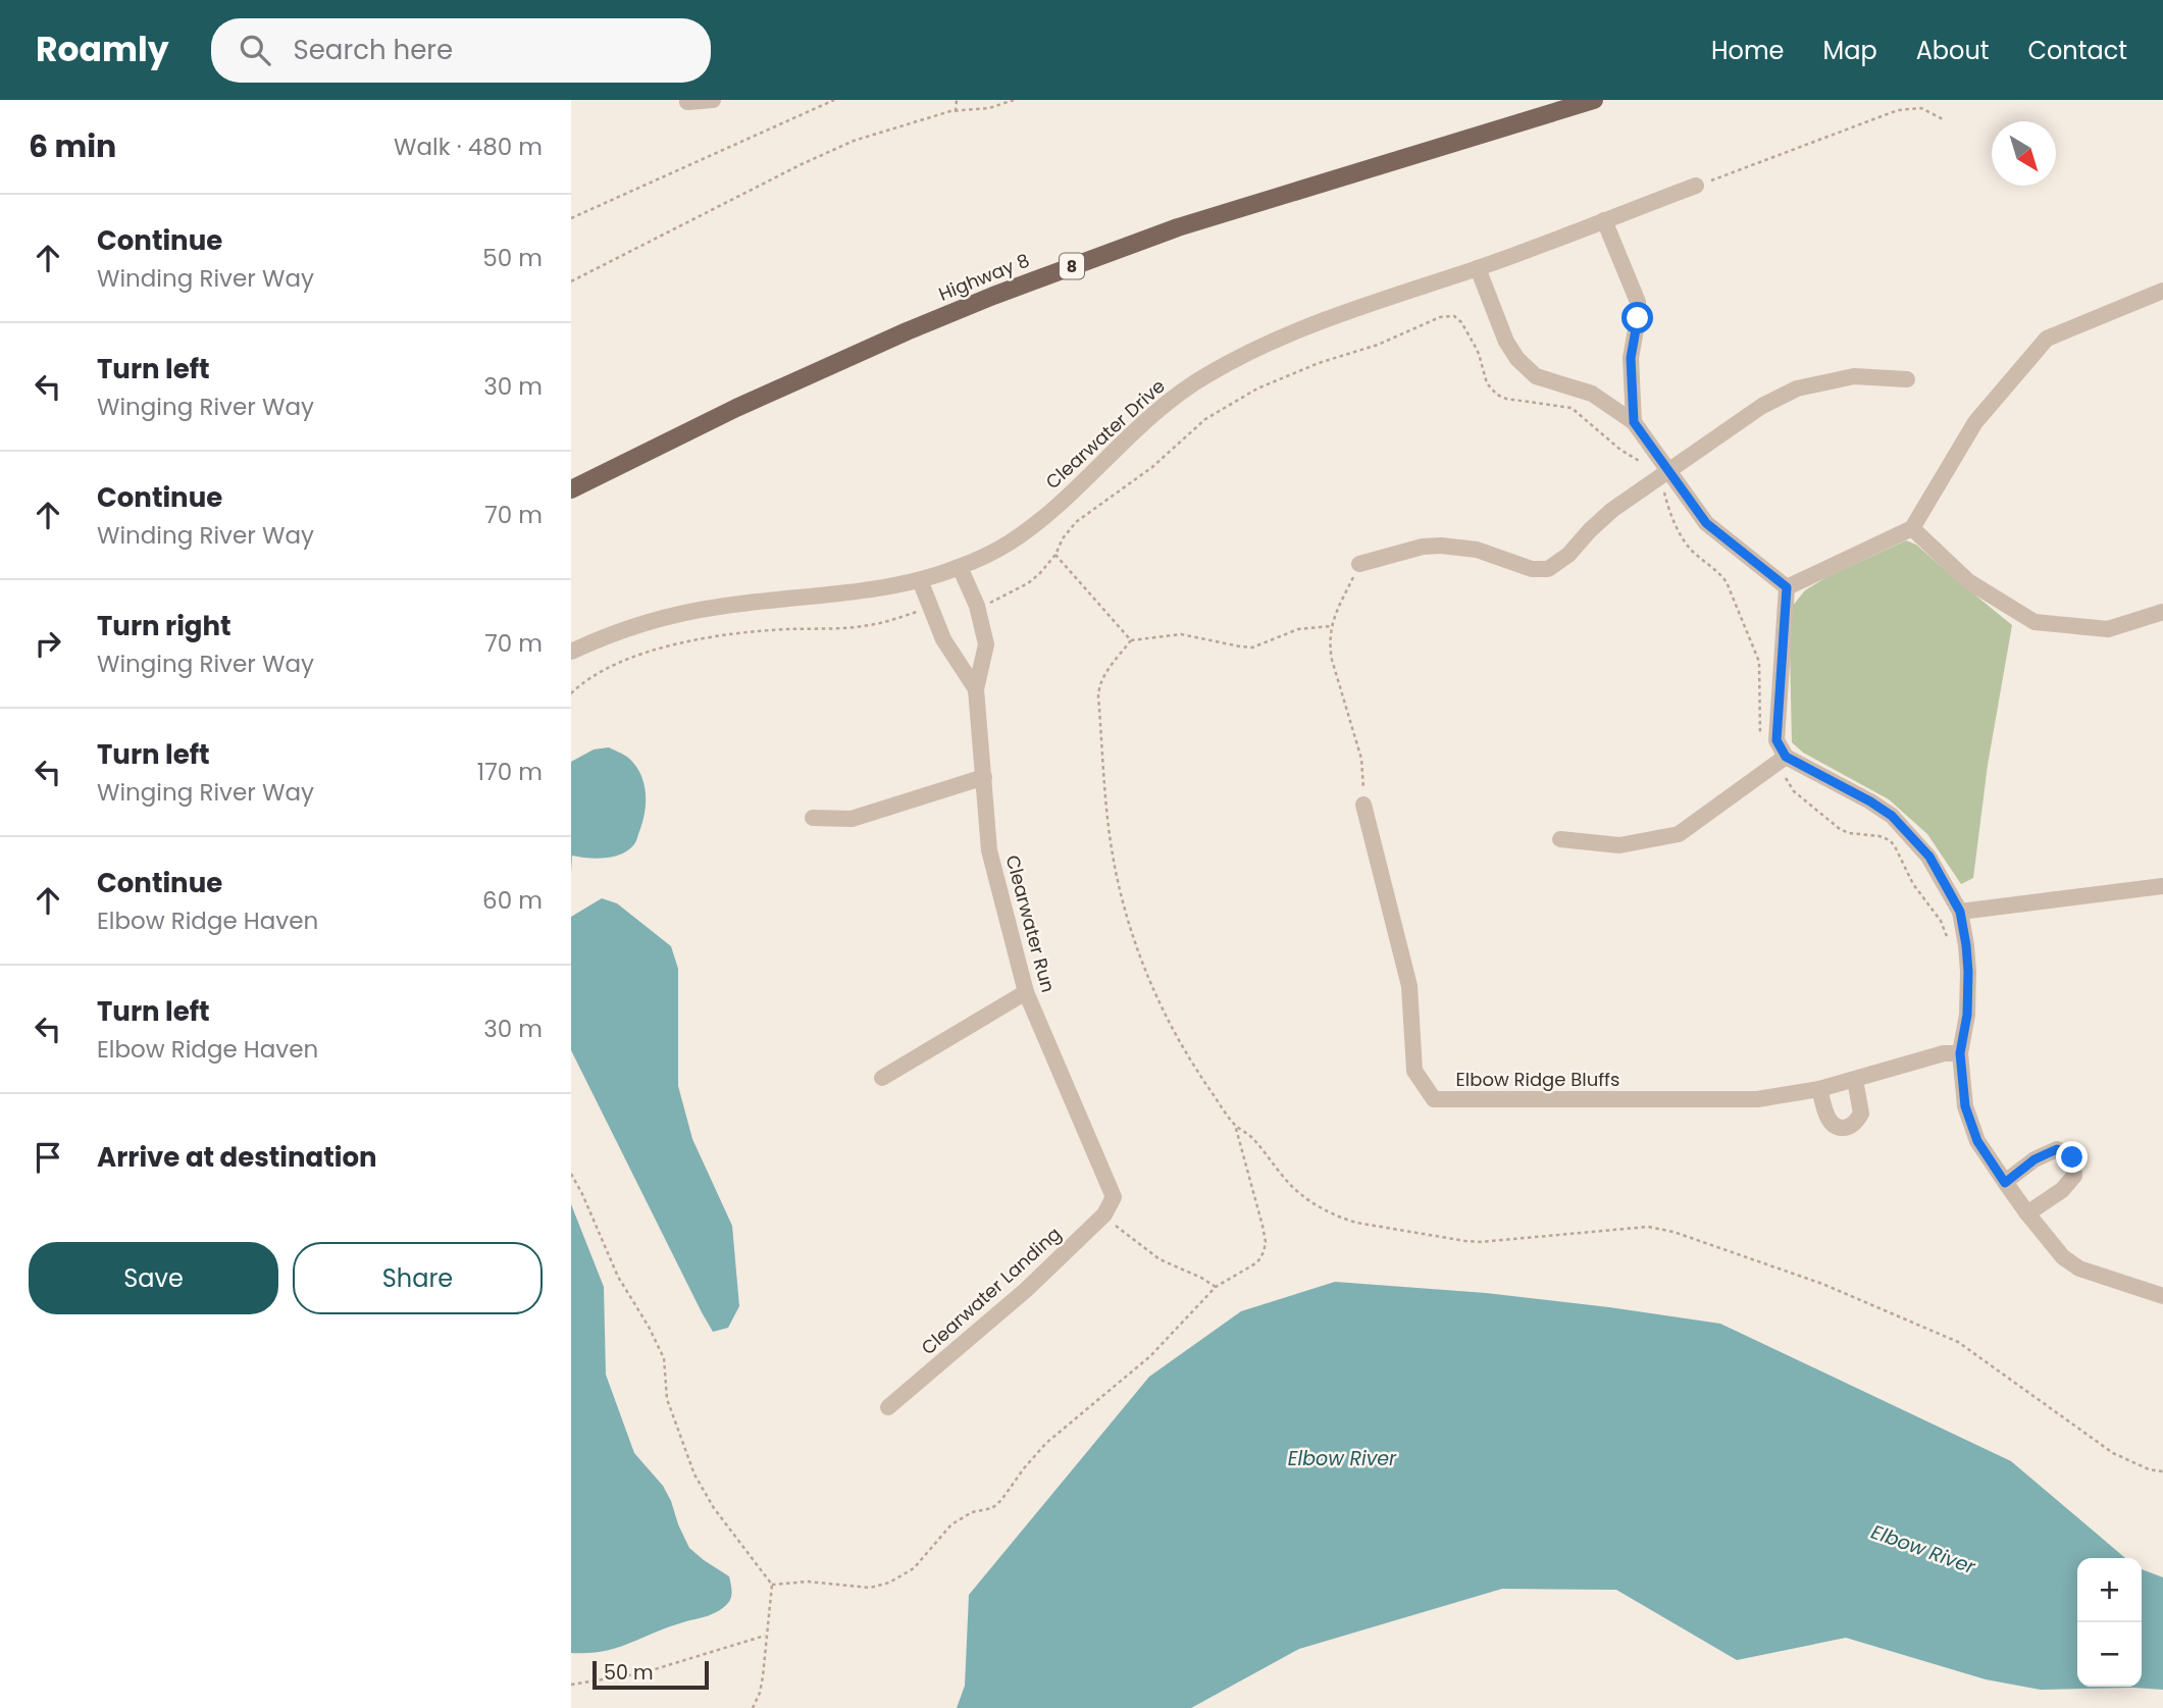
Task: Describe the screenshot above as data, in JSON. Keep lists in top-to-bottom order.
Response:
{
  "streets": {
    "main road": ["8", "Highway 8"],
    "street": [
      "Clearwater Drive",
      "Clearwater Run",
      "Elbow Ridge Bluffs",
      "Clearwater Landing"
    ]
  },
  "crossings": [
    ["Clearwater Drive", "Clearwater Run"],
    ["Clearwater Run", "Clearwater Landing"]
  ],
  "water": ["Elbow River"],
  "scale_bar": "50 m",
  "north": "bottom right",
  "page": {
    "header": "Roamly",
    "search": "Search here",
    "nav": [
      "Home",
      "Map",
      "About",
      "Contact"
    ],
    "heading": ["6 min", "Walk · 480 m"],
    "list": [
      ["Continue", "Winding River Way", "50 m"],
      ["Turn left", "Winging River Way", "30 m"],
      ["Continue", "Winding River Way", "70 m"],
      ["Turn right", "Winging River Way", "70 m"],
      ["Turn left", "Winging River Way", "170 m"],
      ["Continue", "Elbow Ridge Haven", "60 m"],
      ["Turn left", "Elbow Ridge Haven", "30 m"],
      "Arrive at destination"
    ],
    "buttons": ["Save", "Share"],
    "map_buttons": ["+", "−"],
    "scale": "50 m"
  }
}
